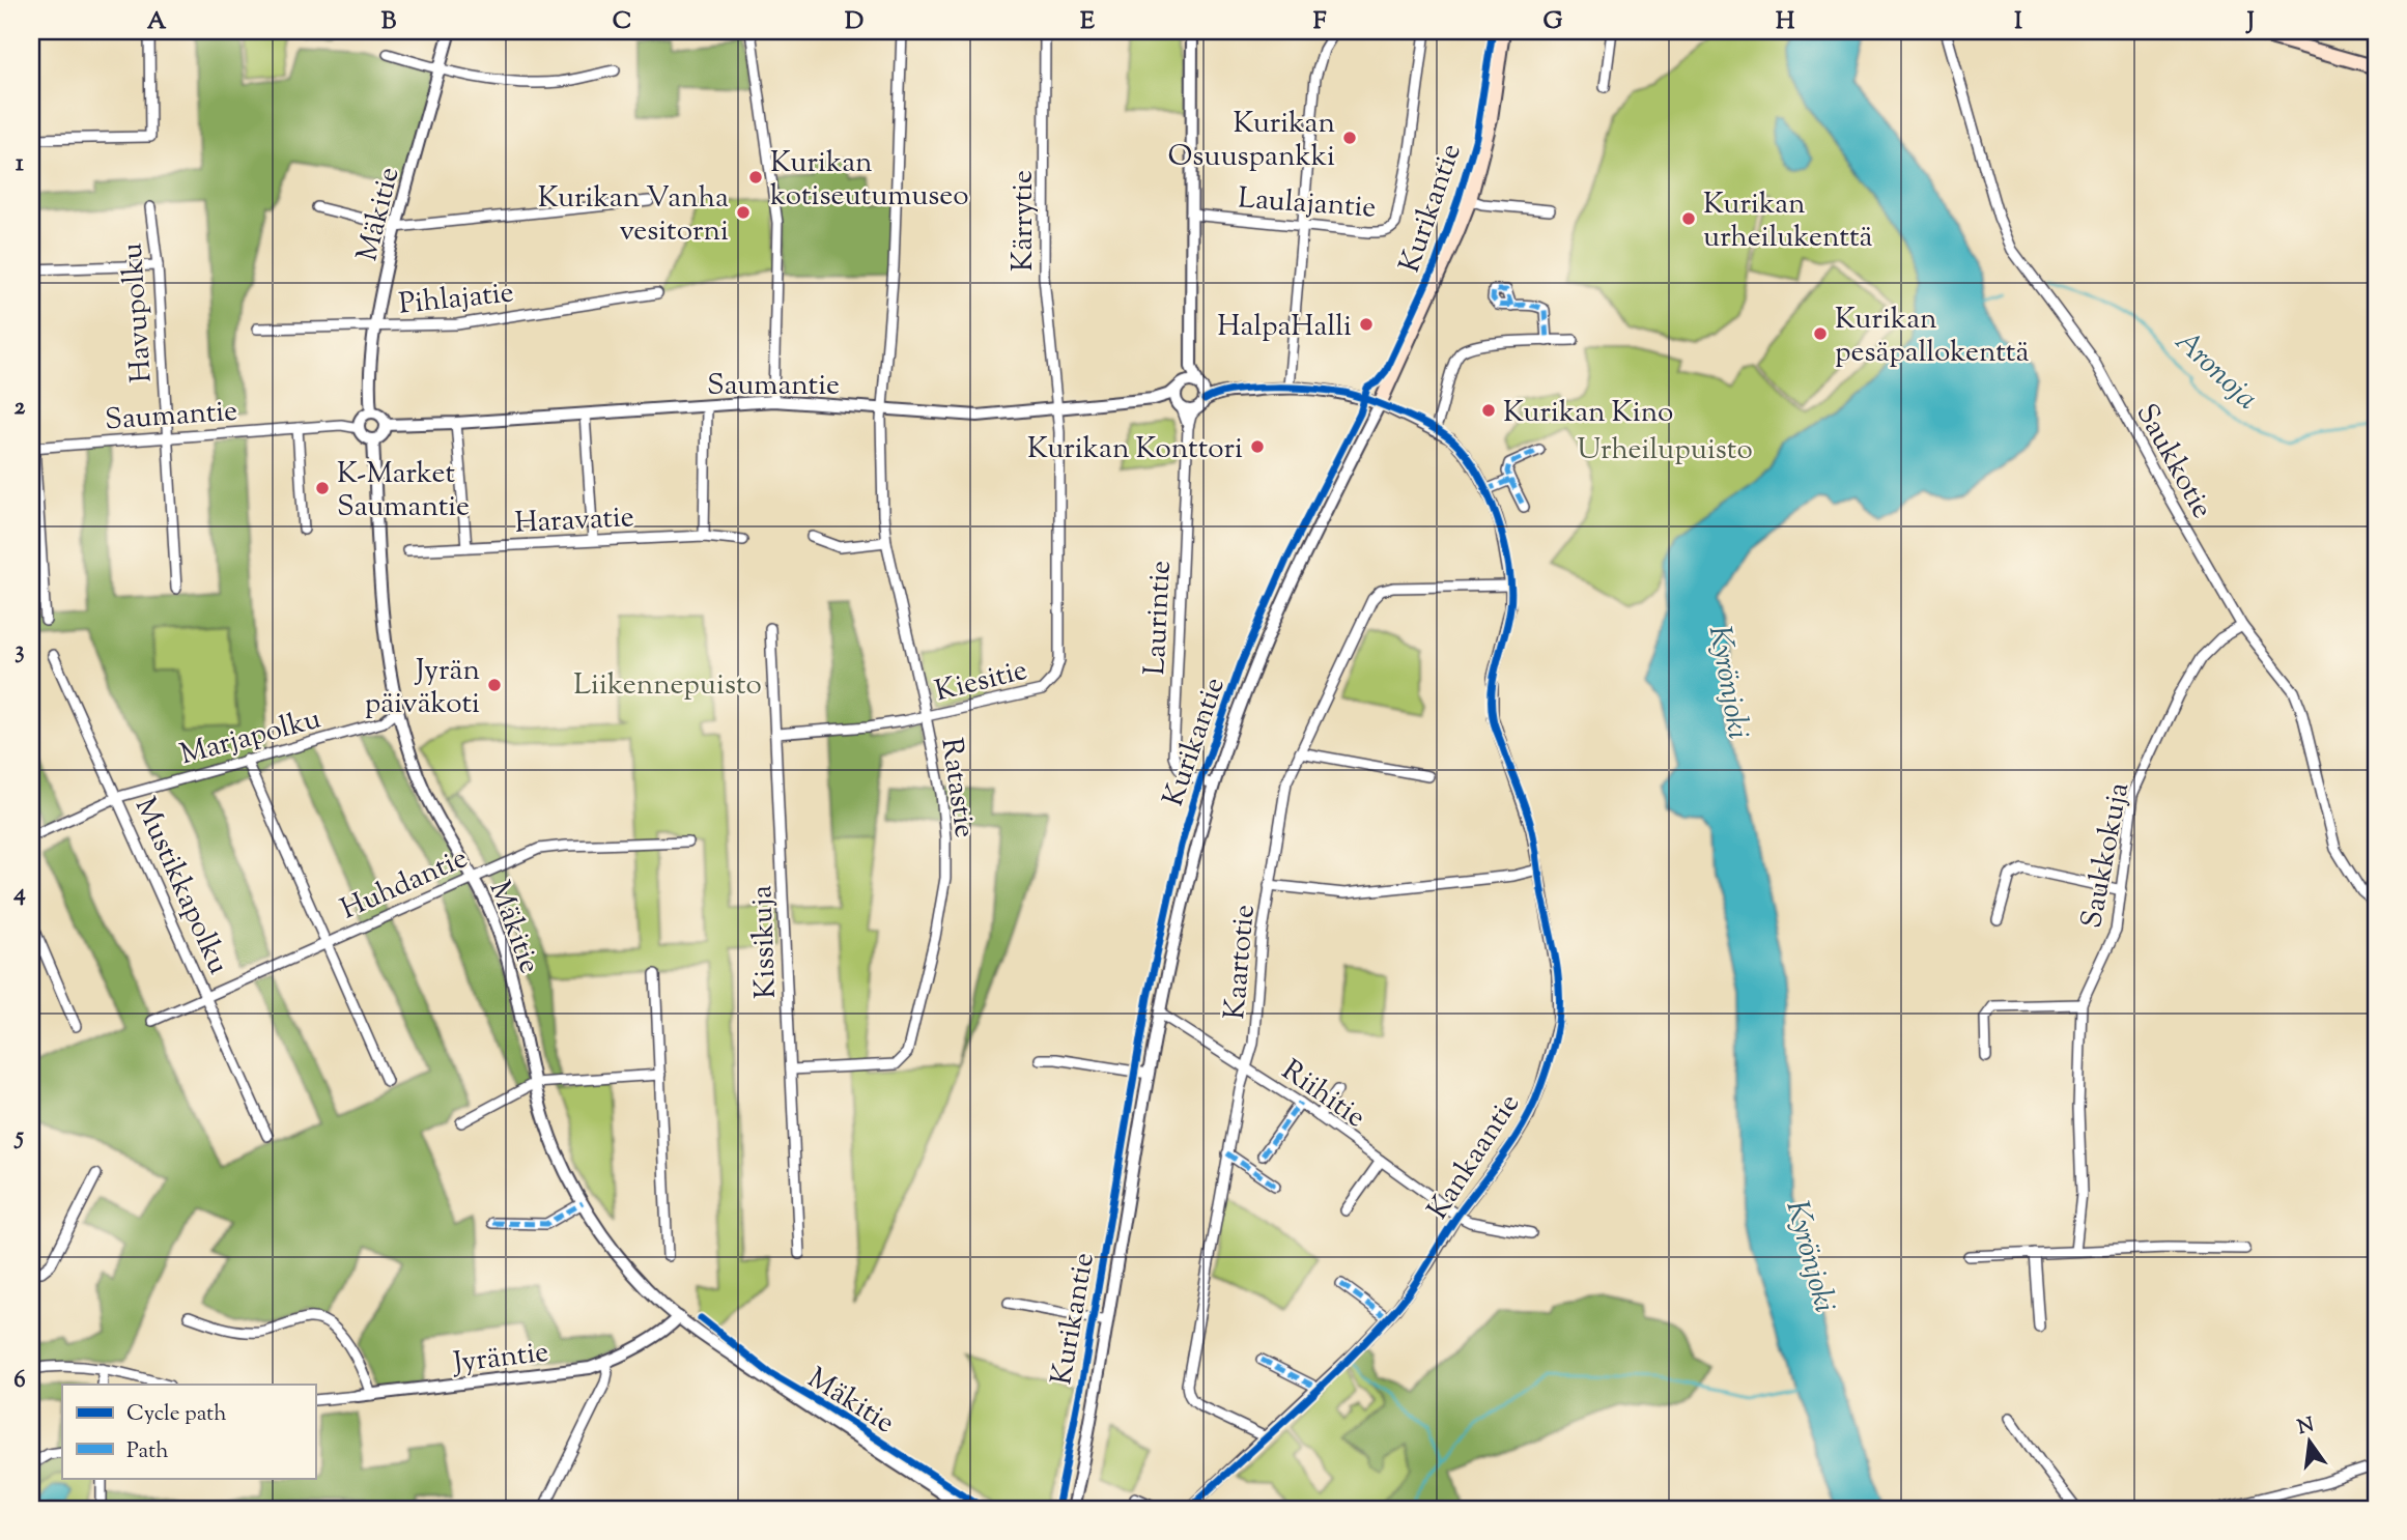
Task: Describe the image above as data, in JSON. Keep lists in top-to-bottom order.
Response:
{
  "streets": {
    "main road": ["Kurikantie"],
    "street": [
      "Laulajantie",
      "Mäkitie",
      "Kärrytie",
      "Pihlajatie",
      "Havupolku",
      "Saumantie",
      "Saukkotie",
      "Haravatie",
      "Laurintie",
      "Kiesitie",
      "Marjapolku",
      "Ratastie",
      "Saukkokuja",
      "Huhdantie",
      "Mustikkapolku",
      "Kissikuja",
      "Kaartotie",
      "Riihitie",
      "Kankaantie",
      "Jyräntie"
    ]
  },
  "crossings": [
    ["Kurikantie", "Laurintie"],
    ["Kurikantie", "Riihitie"],
    ["Kurikantie", "Kankaantie"],
    ["Mäkitie", "Pihlajatie"],
    ["Mäkitie", "Saumantie"],
    ["Mäkitie", "Marjapolku"],
    ["Mäkitie", "Huhdantie"],
    ["Mäkitie", "Jyräntie"],
    ["Kärrytie", "Saumantie"],
    ["Kärrytie", "Kiesitie"],
    ["Havupolku", "Saumantie"],
    ["Saumantie", "Laurintie"],
    ["Saumantie", "Kiesitie"],
    ["Saumantie", "Ratastie"],
    ["Saukkotie", "Saukkokuja"],
    ["Kiesitie", "Ratastie"],
    ["Kiesitie", "Kissikuja"],
    ["Marjapolku", "Mustikkapolku"],
    ["Ratastie", "Kissikuja"],
    ["Huhdantie", "Mustikkapolku"],
    ["Kaartotie", "Riihitie"],
    ["Kaartotie", "Kankaantie"],
    ["Riihitie", "Kankaantie"]
  ],
  "water": ["Aronoja", "Kyrönjoki"],
  "parks": ["Urheilupuisto", "Liikennepuisto"],
  "places": [
    "Kurikan Osuuspankki",
    "Kurikan kotiseutumuseo",
    "Kurikan Vanha vesitorni",
    "Kurikan urheilukenttä",
    "HalpaHalli",
    "Kurikan pesäpallokenttä",
    "Kurikan Kino",
    "Kurikan Konttori",
    "K-Market Saumantie",
    "Jyrän päiväkoti"
  ],
  "legend": ["Cycle path", "Path"],
  "north": "top",
  "grid": {
    "columns": [
      "A",
      "B",
      "C",
      "D",
      "E",
      "F",
      "G",
      "H",
      "I",
      "J"
    ],
    "rows": [
      "1",
      "2",
      "3",
      "4",
      "5",
      "6"
    ]
  }
}
